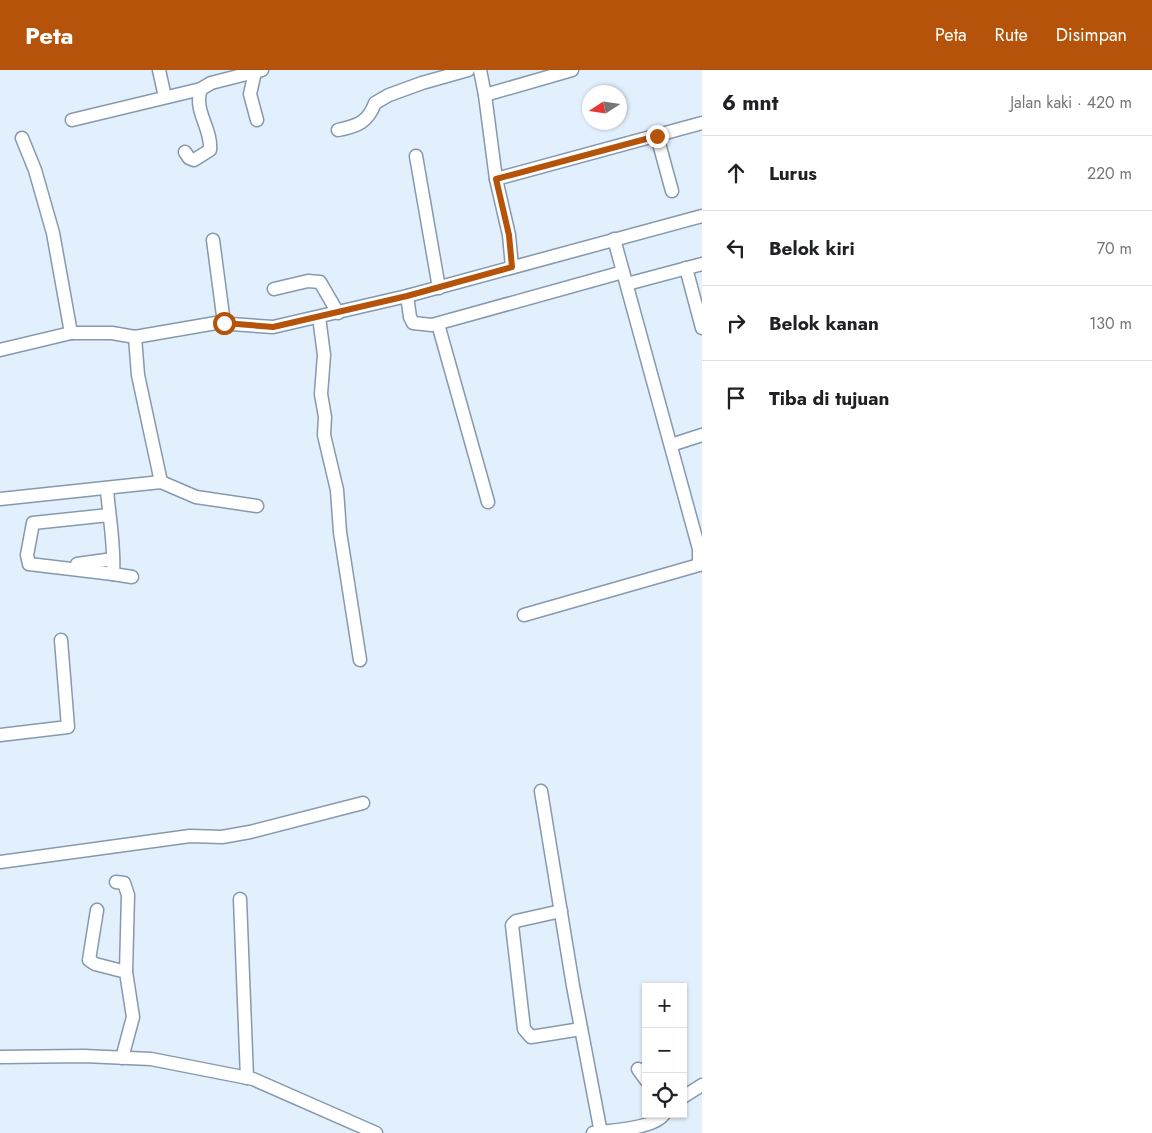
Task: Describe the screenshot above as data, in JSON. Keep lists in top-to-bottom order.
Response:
{
  "north": "left",
  "page": {
    "header": "Peta",
    "nav": ["Peta", "Rute", "Disimpan"],
    "heading": ["6 mnt", "Jalan kaki · 420 m"],
    "list": [
      ["Lurus", "220 m"],
      ["Belok kiri", "70 m"],
      ["Belok kanan", "130 m"],
      "Tiba di tujuan"
    ],
    "map_buttons": ["+", "−"]
  }
}
